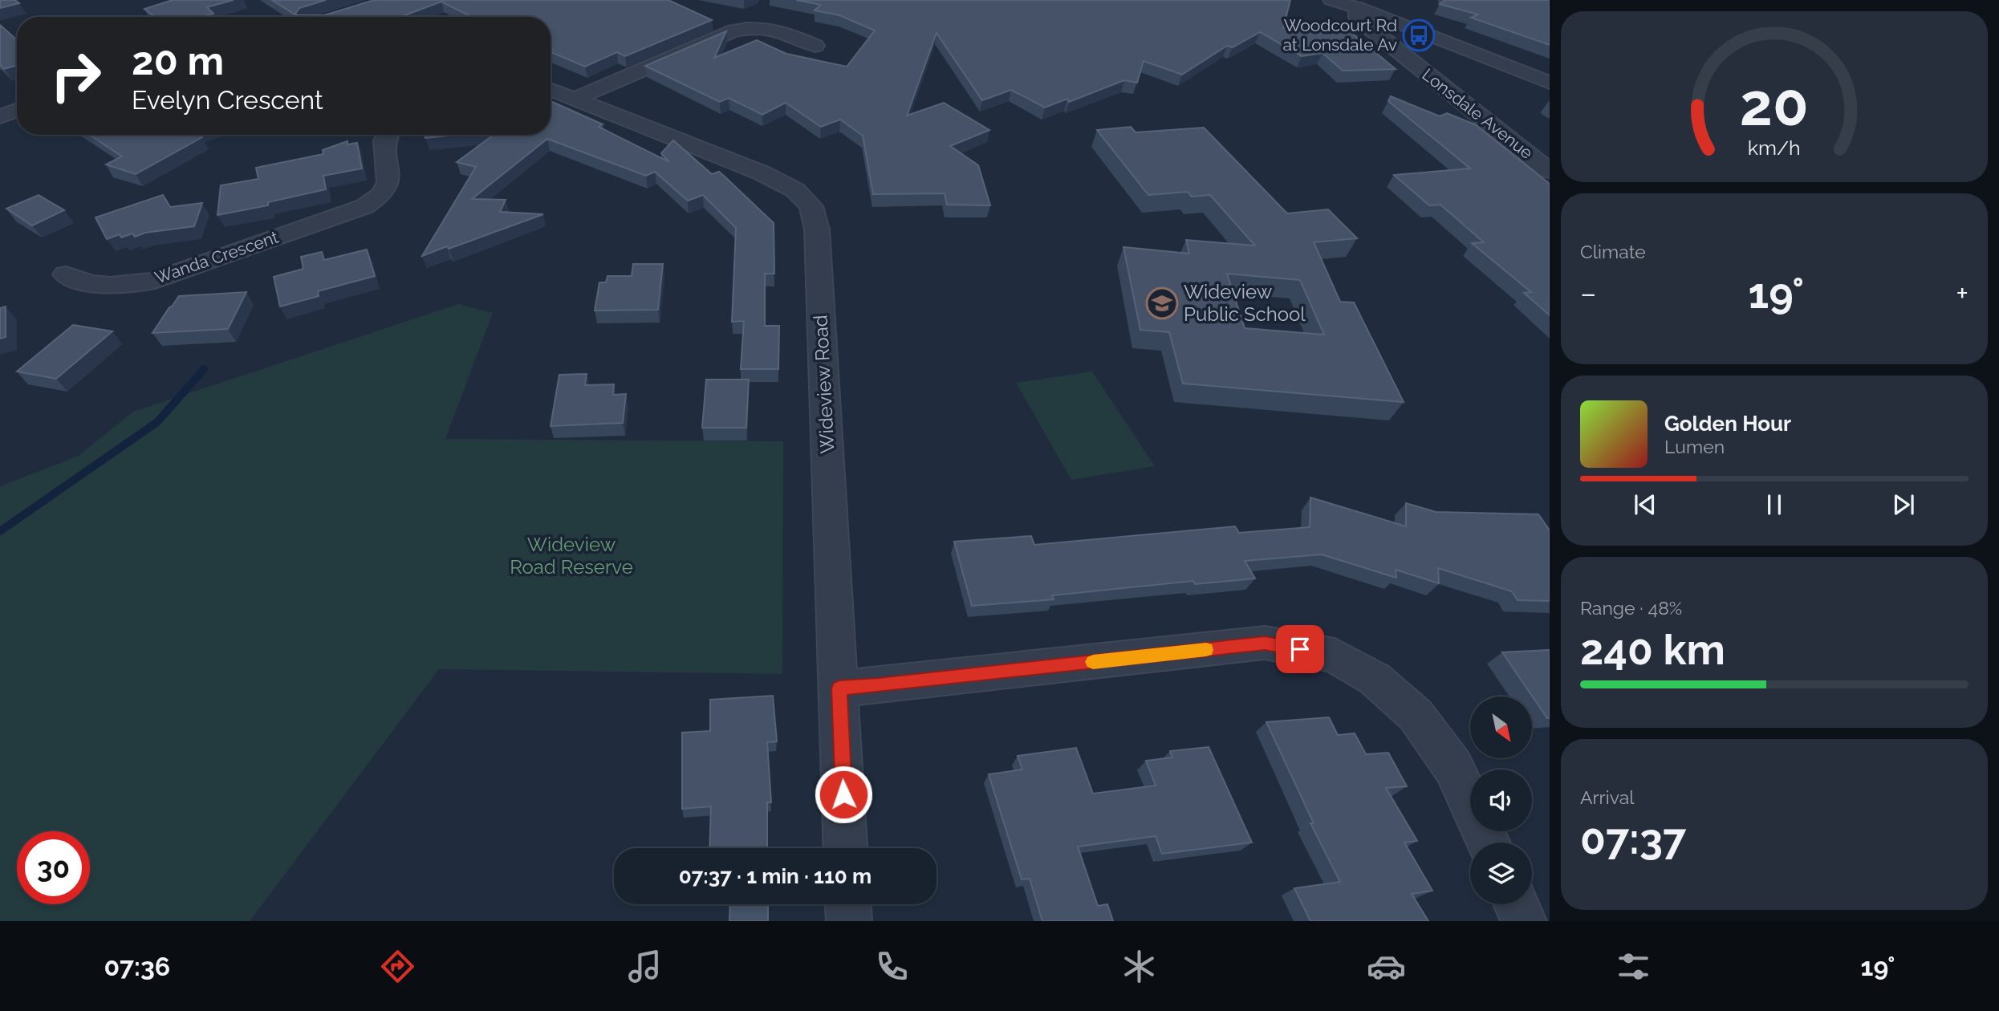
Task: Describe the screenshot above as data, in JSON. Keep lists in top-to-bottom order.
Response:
{
  "streets": {
    "street": ["Lonsdale Avenue", "Wanda Crescent", "Wideview Road"]
  },
  "parks": ["Wideview Road Reserve"],
  "places": {
    "bus stop": ["Woodcourt Rd at Lonsdale Av"],
    "school or university": ["Wideview Public School"]
  },
  "north": "bottom right",
  "page": {
    "turn": ["20 m", "Evelyn Crescent"],
    "tile": [
      "Climate",
      ["Range · 48%", "240 km"],
      ["Arrival", "07:37"]
    ],
    "heat": ["−", "19°", "+"],
    "song": ["Golden Hour", "Lumen"],
    "limit": "30",
    "trip": "07:37 · 1 min · 110 m",
    "tabs": ["07:36", "19°"],
    "gauge": ["20", "km/h"]
  }
}
